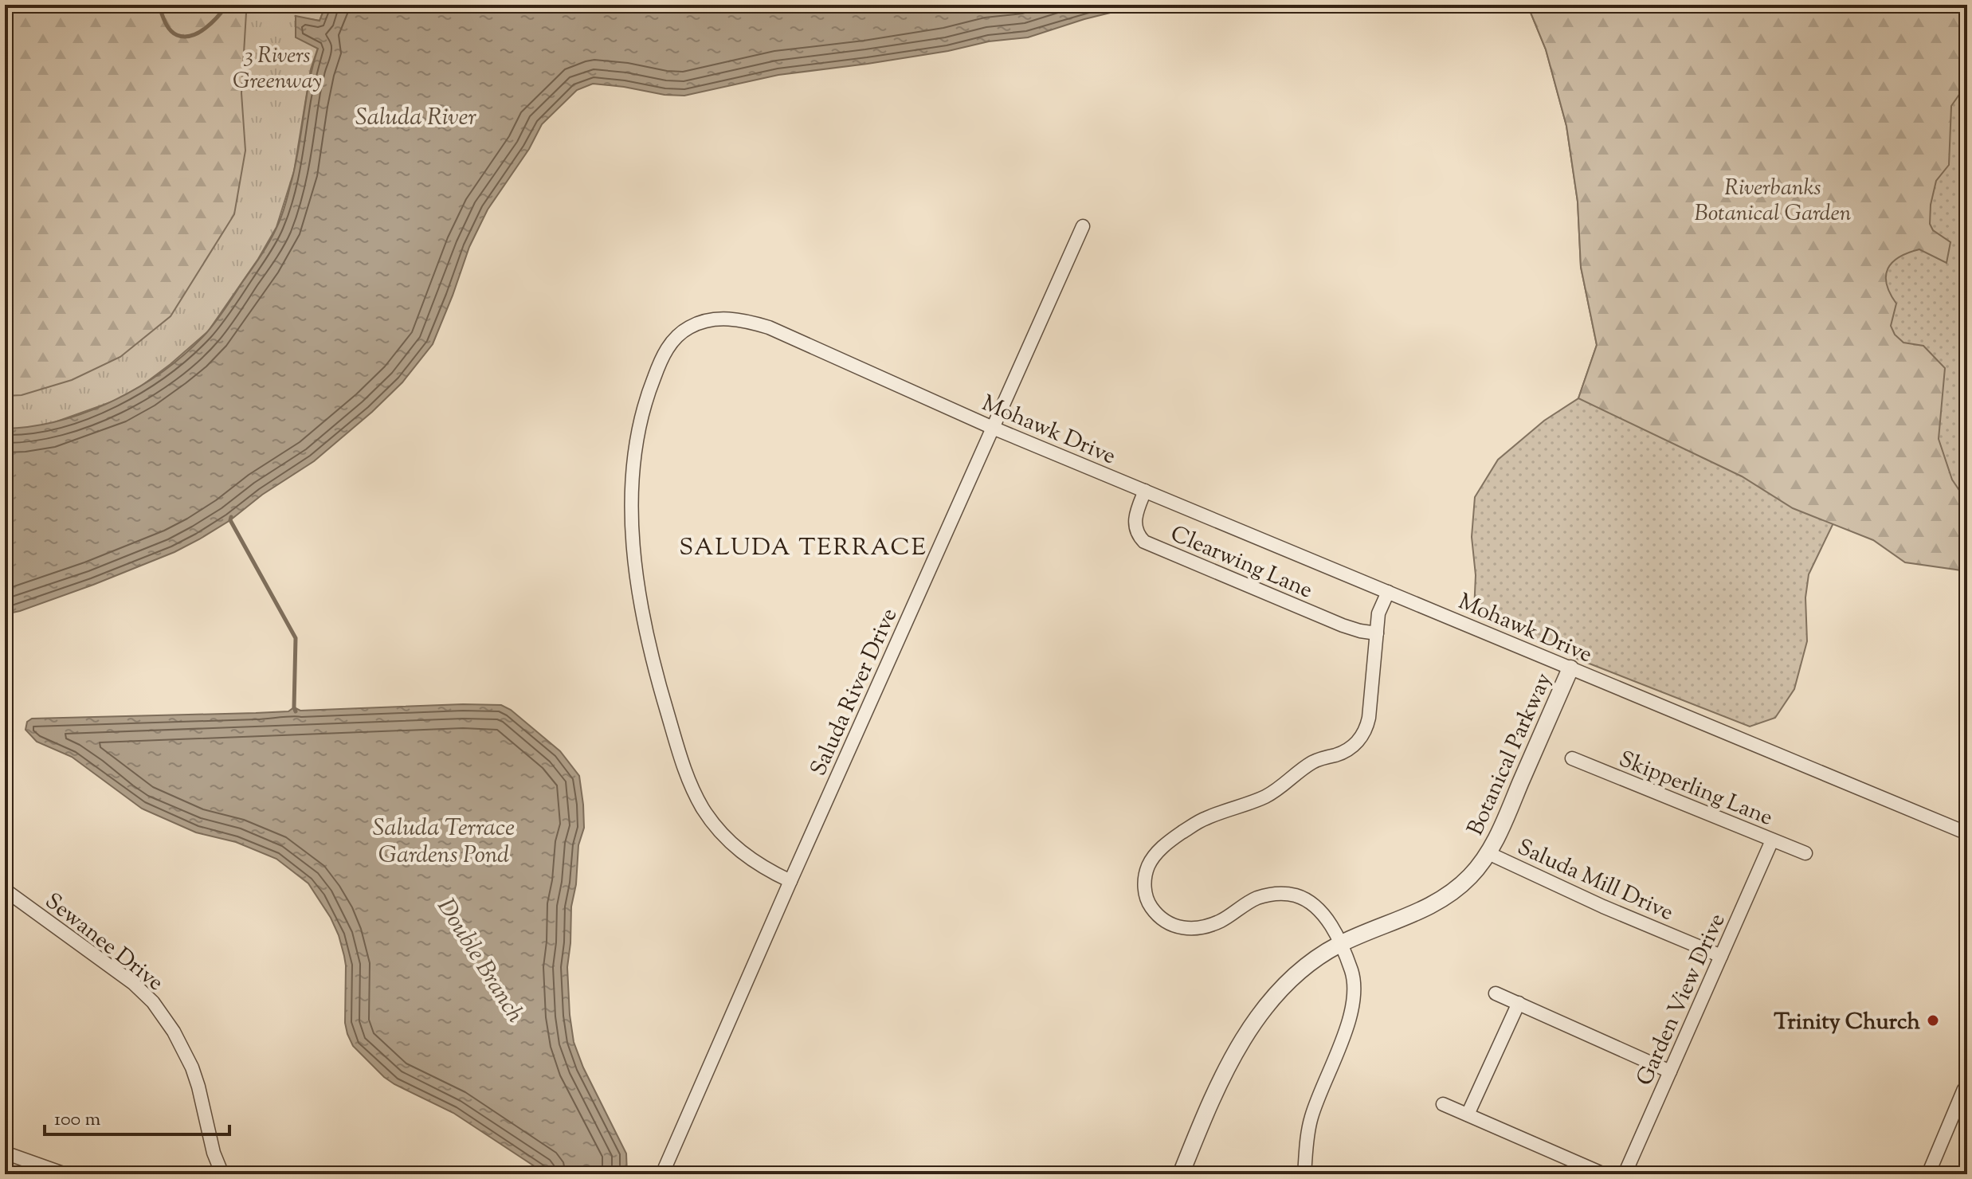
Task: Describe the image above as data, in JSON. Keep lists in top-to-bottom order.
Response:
{
  "streets": {
    "street": [
      "Mohawk Drive",
      "Clearwing Lane",
      "Saluda River Drive",
      "Botanical Parkway",
      "Skipperling Lane",
      "Saluda Mill Drive",
      "Sewanee Drive",
      "Garden View Drive"
    ]
  },
  "crossings": [
    ["Mohawk Drive", "Clearwing Lane"],
    ["Mohawk Drive", "Saluda River Drive"],
    ["Mohawk Drive", "Botanical Parkway"],
    ["Botanical Parkway", "Saluda Mill Drive"],
    ["Skipperling Lane", "Garden View Drive"],
    ["Saluda Mill Drive", "Garden View Drive"]
  ],
  "districts": ["SALUDA TERRACE"],
  "water": ["Saluda River", "Saluda Terrace Gardens Pond", "Double Branch"],
  "parks": ["3 Rivers Greenway", "Riverbanks Botanical Garden"],
  "places": ["Trinity Church"],
  "scale_bar": "100 m"
}
